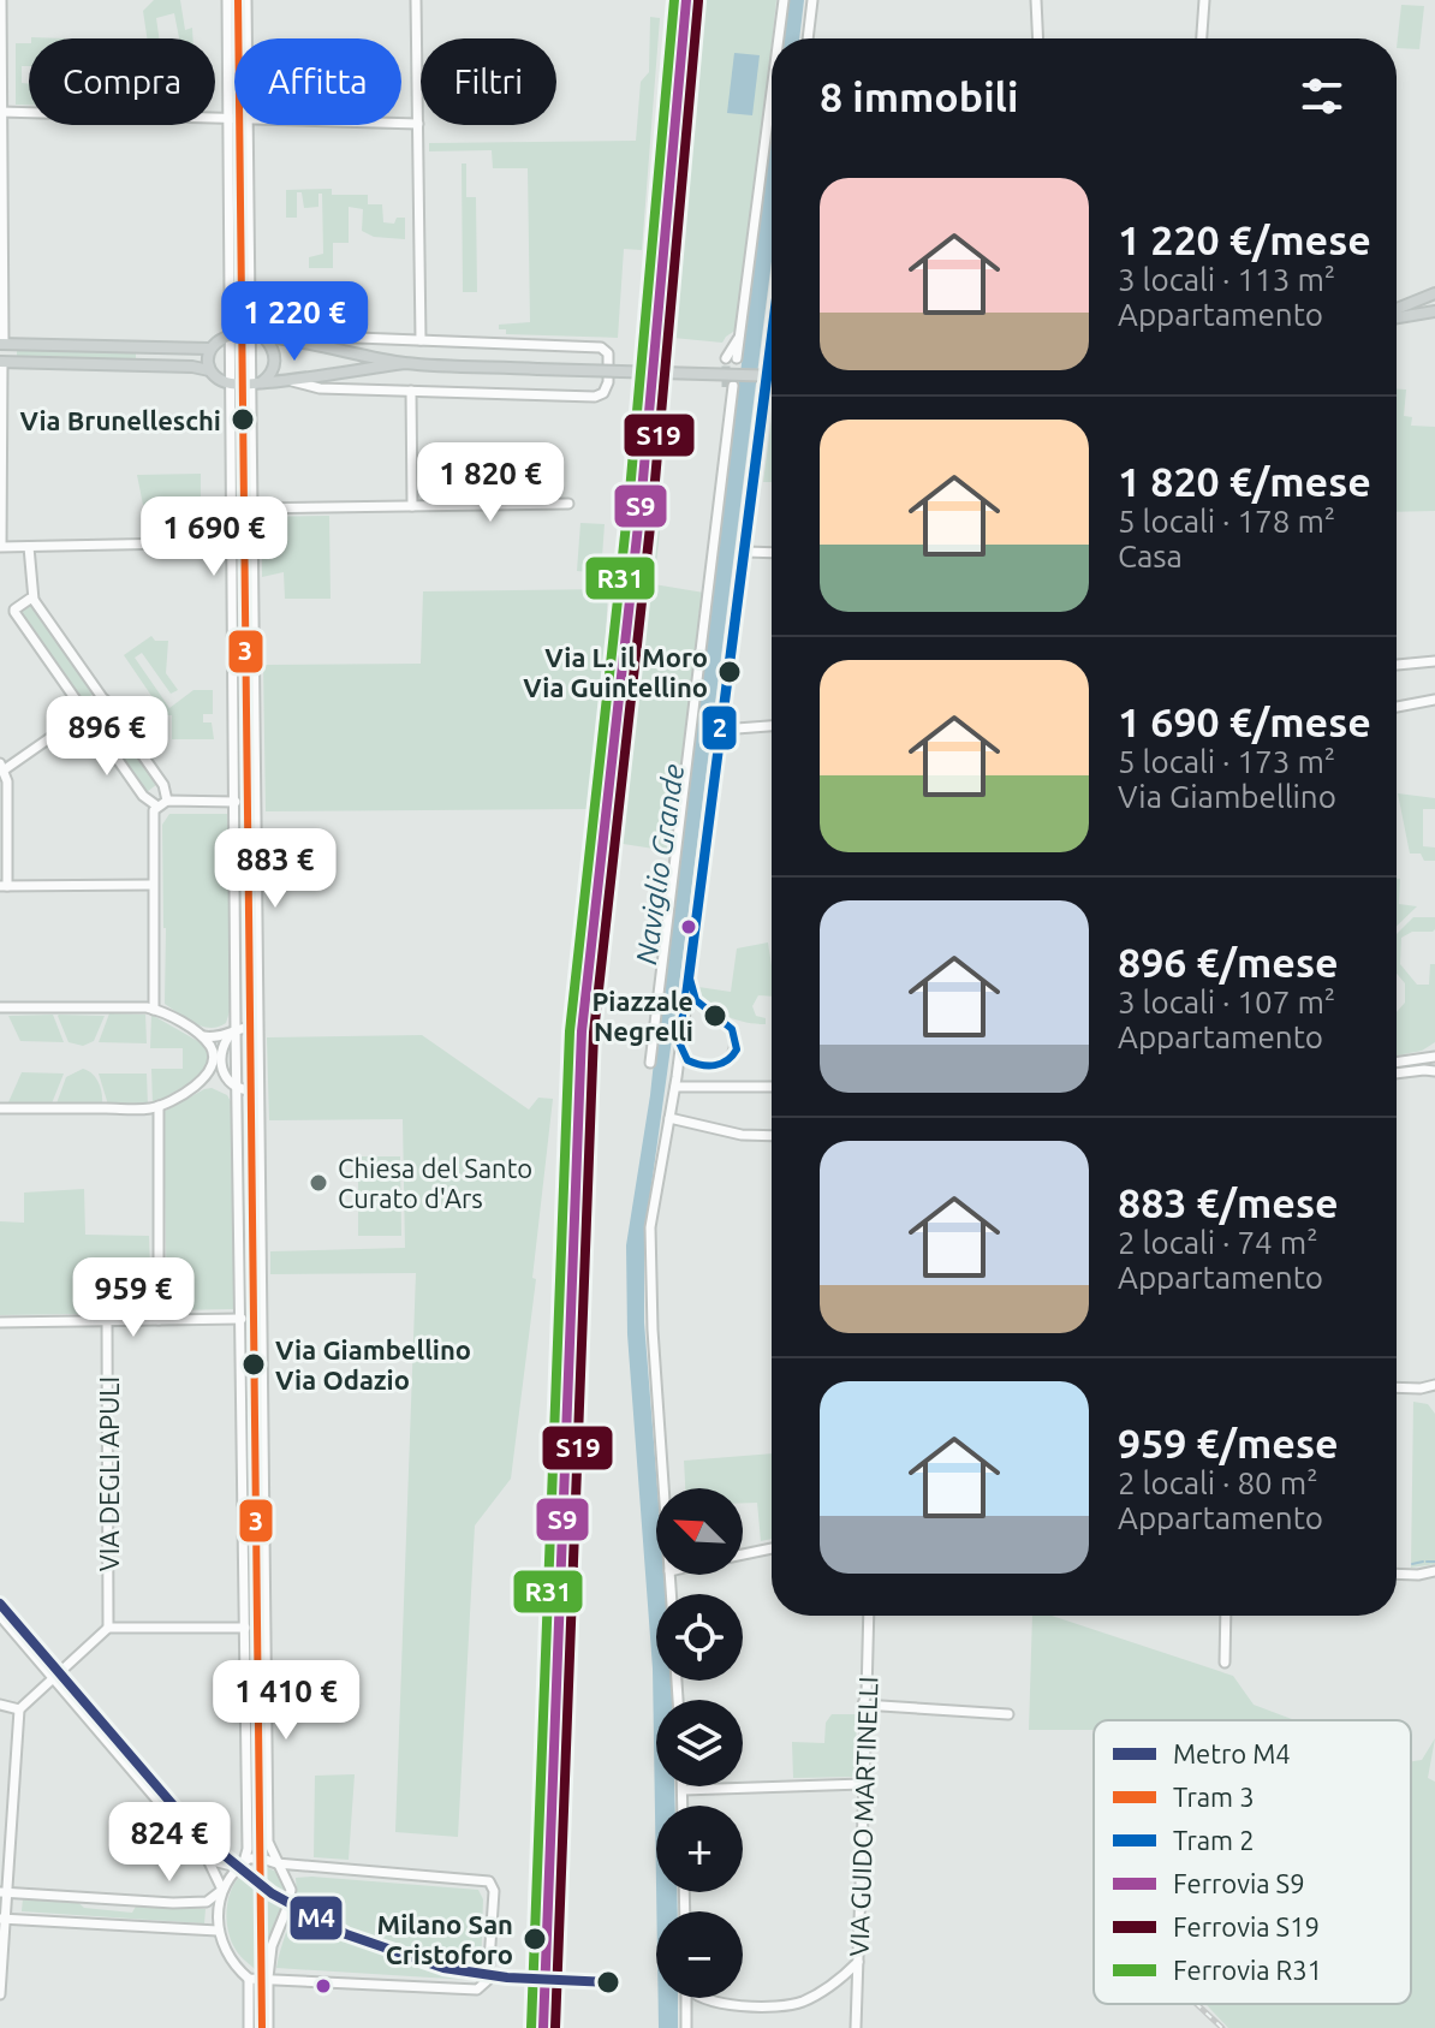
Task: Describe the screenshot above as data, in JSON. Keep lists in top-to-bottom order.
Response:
{
  "streets": {
    "street": ["VIA DEGLI APULI", "VIA GUIDO MARTINELLI"]
  },
  "water": ["Naviglio Grande"],
  "places": [
    "Via Brunelleschi",
    "Via L. il Moro Via Guintellino",
    "Piazzale Negrelli",
    "Chiesa del Santo Curato d'Ars",
    "Via Giambellino Via Odazio",
    "Milano San Cristoforo"
  ],
  "lines": [
    "tram line 3",
    "rail line S9",
    "rail line R31",
    "rail line S19",
    "tram line 2",
    "metro line M4"
  ],
  "legend": [
    "Metro M4",
    "Tram 3",
    "Tram 2",
    "Ferrovia S9",
    "Ferrovia S19",
    "Ferrovia R31"
  ],
  "north": "top left",
  "page": {
    "chip": ["Compra", "Affitta", "Filtri"],
    "heading": "8 immobili",
    "list": [
      {
        "name": "1 220 €/mese",
        "note": "3 locali · 113 m² · Appartamento"
      },
      {
        "name": "1 820 €/mese",
        "note": "5 locali · 178 m² · Casa"
      },
      {
        "name": "1 690 €/mese",
        "note": "5 locali · 173 m² · Via Giambellino"
      },
      {
        "name": "896 €/mese",
        "note": "3 locali · 107 m² · Appartamento"
      },
      {
        "name": "883 €/mese",
        "note": "2 locali · 74 m² · Appartamento"
      },
      {
        "name": "959 €/mese",
        "note": "2 locali · 80 m² · Appartamento"
      }
    ],
    "price": [
      "1 220 €",
      "1 820 €",
      "1 690 €",
      "896 €",
      "883 €",
      "959 €",
      "1 410 €",
      "824 €"
    ],
    "map_buttons": ["+", "−"]
  }
}
